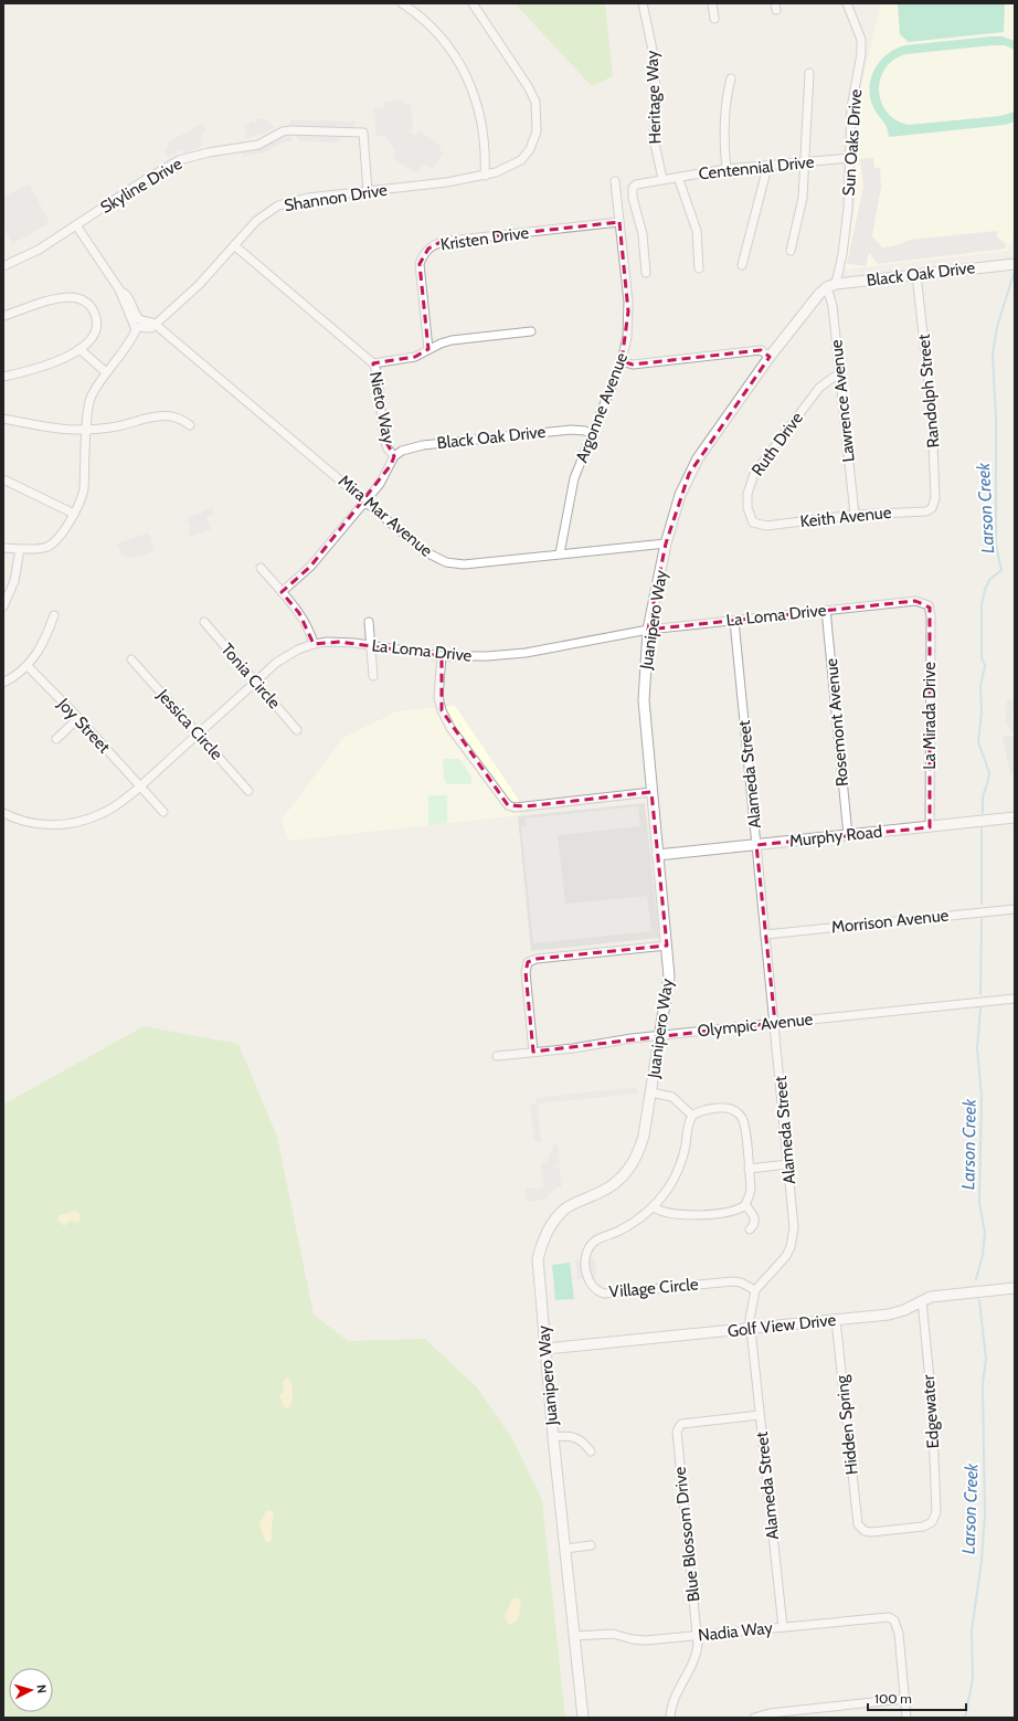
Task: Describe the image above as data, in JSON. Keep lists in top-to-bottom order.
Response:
{
  "streets": {
    "street": [
      "Heritage Way",
      "Sun Oaks Drive",
      "Centennial Drive",
      "Skyline Drive",
      "Shannon Drive",
      "Kristen Drive",
      "Black Oak Drive",
      "Randolph Street",
      "Lawrence Avenue",
      "Nieto Way",
      "Argonne Avenue",
      "Ruth Drive",
      "Mira Mar Avenue",
      "Keith Avenue",
      "La Loma Drive",
      "Juanipero Way",
      "Tonia Circle",
      "La Mirada Drive",
      "Rosemont Avenue",
      "Jessica Circle",
      "Joy Street",
      "Alameda Street",
      "Murphy Road",
      "Morrison Avenue",
      "Olympic Avenue",
      "Village Circle",
      "Golf View Drive",
      "Edgewater",
      "Hidden Spring",
      "Blue Blossom Drive",
      "Nadia Way"
    ]
  },
  "crossings": [
    ["Heritage Way", "Centennial Drive"],
    ["Sun Oaks Drive", "Centennial Drive"],
    ["Sun Oaks Drive", "Black Oak Drive"],
    ["Sun Oaks Drive", "Lawrence Avenue"],
    ["Sun Oaks Drive", "Juanipero Way"],
    ["Skyline Drive", "Shannon Drive"],
    ["Skyline Drive", "Mira Mar Avenue"],
    ["Shannon Drive", "Nieto Way"],
    ["Shannon Drive", "Mira Mar Avenue"],
    ["Kristen Drive", "Argonne Avenue"],
    ["Black Oak Drive", "Randolph Street"],
    ["Black Oak Drive", "Lawrence Avenue"],
    ["Black Oak Drive", "Nieto Way"],
    ["Black Oak Drive", "Argonne Avenue"],
    ["Black Oak Drive", "Juanipero Way"],
    ["Randolph Street", "Keith Avenue"],
    ["Lawrence Avenue", "Ruth Drive"],
    ["Lawrence Avenue", "Keith Avenue"],
    ["Lawrence Avenue", "Juanipero Way"],
    ["Nieto Way", "Mira Mar Avenue"],
    ["Argonne Avenue", "Mira Mar Avenue"],
    ["Ruth Drive", "Keith Avenue"],
    ["Mira Mar Avenue", "Juanipero Way"],
    ["La Loma Drive", "Juanipero Way"],
    ["La Loma Drive", "Tonia Circle"],
    ["La Loma Drive", "La Mirada Drive"],
    ["La Loma Drive", "Rosemont Avenue"],
    ["La Loma Drive", "Jessica Circle"],
    ["La Loma Drive", "Joy Street"],
    ["La Loma Drive", "Alameda Street"],
    ["Juanipero Way", "Murphy Road"],
    ["Juanipero Way", "Olympic Avenue"],
    ["Juanipero Way", "Golf View Drive"],
    ["Juanipero Way", "Nadia Way"],
    ["La Mirada Drive", "Murphy Road"],
    ["Rosemont Avenue", "Murphy Road"],
    ["Alameda Street", "Murphy Road"],
    ["Alameda Street", "Morrison Avenue"],
    ["Alameda Street", "Olympic Avenue"],
    ["Alameda Street", "Village Circle"],
    ["Alameda Street", "Golf View Drive"],
    ["Alameda Street", "Blue Blossom Drive"],
    ["Alameda Street", "Nadia Way"],
    ["Golf View Drive", "Edgewater"],
    ["Golf View Drive", "Hidden Spring"],
    ["Edgewater", "Hidden Spring"],
    ["Blue Blossom Drive", "Nadia Way"]
  ],
  "water": ["Larson Creek"],
  "scale_bar": "100 m",
  "north": "right"
}
